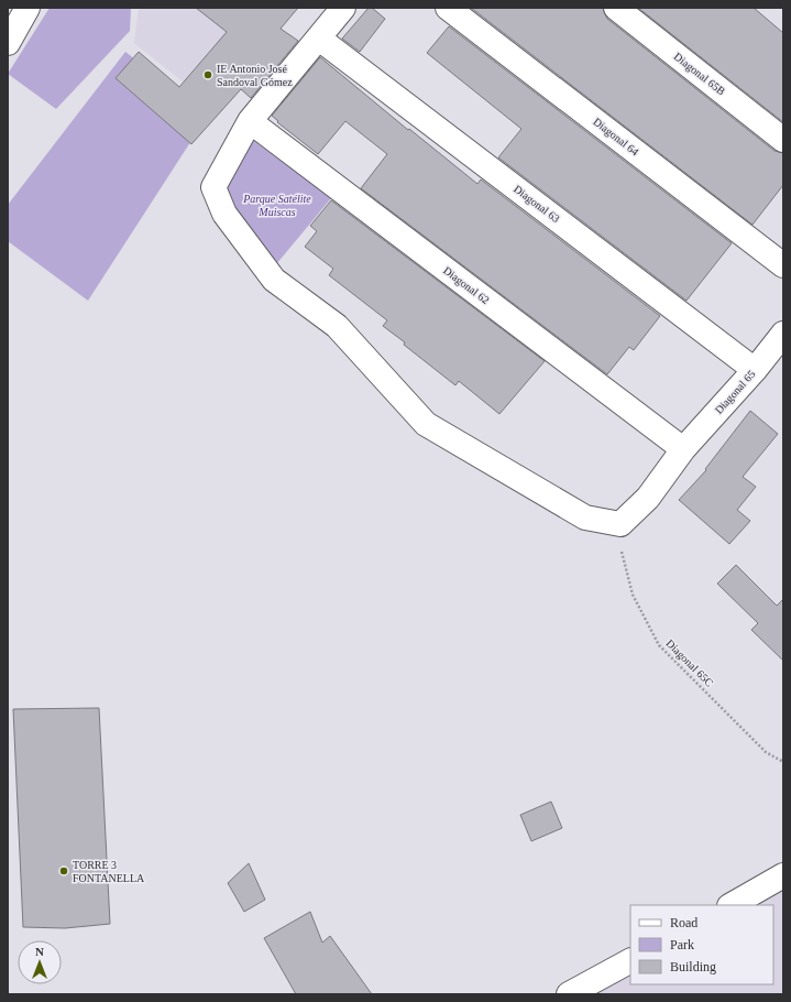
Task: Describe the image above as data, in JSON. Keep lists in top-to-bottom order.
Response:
{
  "streets": {
    "street": [
      "Diagonal 65B",
      "Diagonal 64",
      "Diagonal 63",
      "Diagonal 62",
      "Diagonal 65"
    ],
    "path": ["Diagonal 65C"]
  },
  "crossings": [
    ["Diagonal 63", "Diagonal 65"],
    ["Diagonal 62", "Diagonal 65"],
    ["Diagonal 65", "Diagonal 65C"]
  ],
  "parks": ["Parque Satélite Muiscas"],
  "places": ["IE Antonio José Sandoval Gómez", "TORRE 3 FONTANELLA"],
  "legend": ["Road", "Park", "Building"],
  "north": "top"
}
